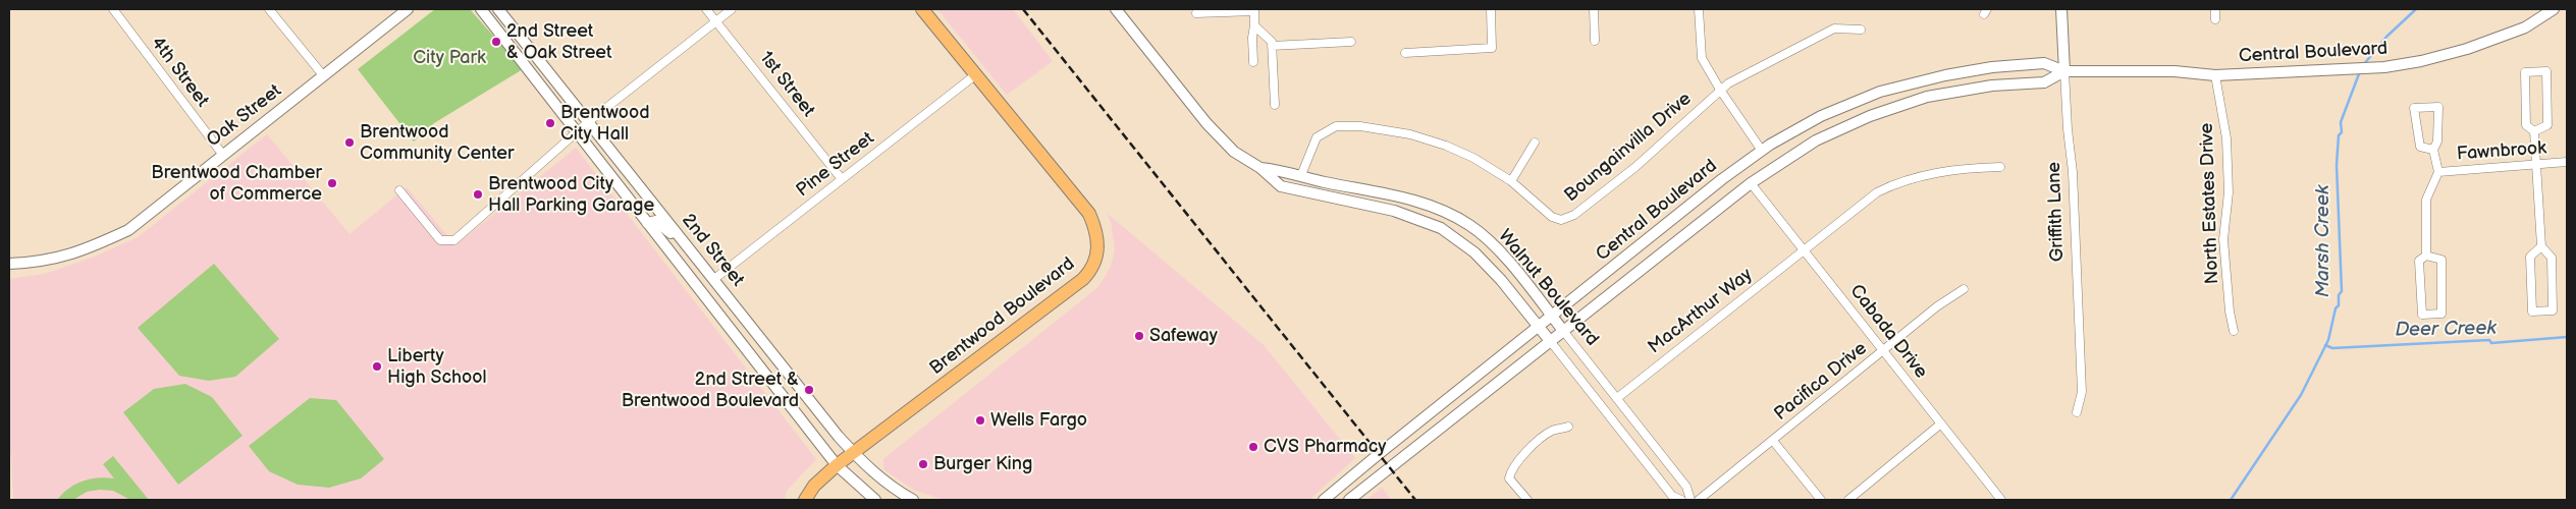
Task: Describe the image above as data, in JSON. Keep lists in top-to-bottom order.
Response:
{
  "streets": {
    "main road": ["Brentwood Boulevard"],
    "street": [
      "Central Boulevard",
      "4th Street",
      "1st Street",
      "Oak Street",
      "Boungainvilla Drive",
      "Fawnbrook",
      "Pine Street",
      "North Estates Drive",
      "Griffith Lane",
      "2nd Street",
      "Walnut Boulevard",
      "MacArthur Way",
      "Cabada Drive",
      "Pacifica Drive"
    ]
  },
  "crossings": [
    ["Central Boulevard", "North Estates Drive"],
    ["Central Boulevard", "Griffith Lane"],
    ["Central Boulevard", "Walnut Boulevard"],
    ["Central Boulevard", "Cabada Drive"],
    ["4th Street", "Oak Street"],
    ["1st Street", "Pine Street"],
    ["Boungainvilla Drive", "Walnut Boulevard"],
    ["Pine Street", "2nd Street"],
    ["Pine Street", "Brentwood Boulevard"],
    ["2nd Street", "Brentwood Boulevard"],
    ["Walnut Boulevard", "MacArthur Way"],
    ["MacArthur Way", "Cabada Drive"],
    ["Cabada Drive", "Pacifica Drive"]
  ],
  "water": ["Marsh Creek", "Deer Creek"],
  "parks": ["City Park"],
  "places": [
    "2nd Street & Oak Street",
    "Brentwood City Hall",
    "Brentwood Community Center",
    "Brentwood Chamber of Commerce",
    "Brentwood City Hall Parking Garage",
    "Safeway",
    "Liberty High School",
    "2nd Street & Brentwood Boulevard",
    "Wells Fargo",
    "CVS Pharmacy",
    "Burger King"
  ]
}
